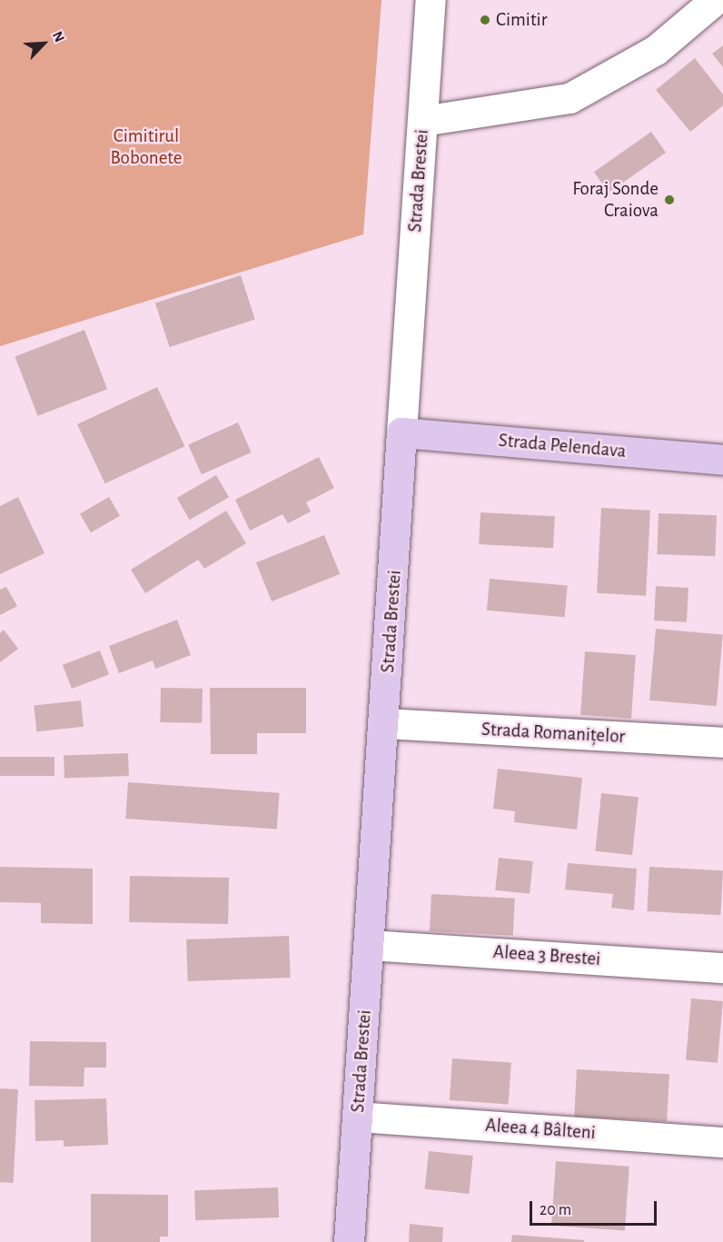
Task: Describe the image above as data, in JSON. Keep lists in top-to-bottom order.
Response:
{
  "streets": {
    "main road": ["Strada Brestei", "Strada Pelendava"],
    "street": ["Strada Romanițelor", "Aleea 3 Brestei", "Aleea 4 Bâlteni"]
  },
  "crossings": [
    ["Strada Brestei", "Strada Pelendava"],
    ["Strada Brestei", "Strada Romanițelor"],
    ["Strada Brestei", "Aleea 3 Brestei"],
    ["Strada Brestei", "Aleea 4 Bâlteni"]
  ],
  "parks": ["Cimitirul Bobonete"],
  "places": ["Cimitir", "Foraj Sonde Craiova"],
  "scale_bar": "20 m",
  "north": "top right"
}
